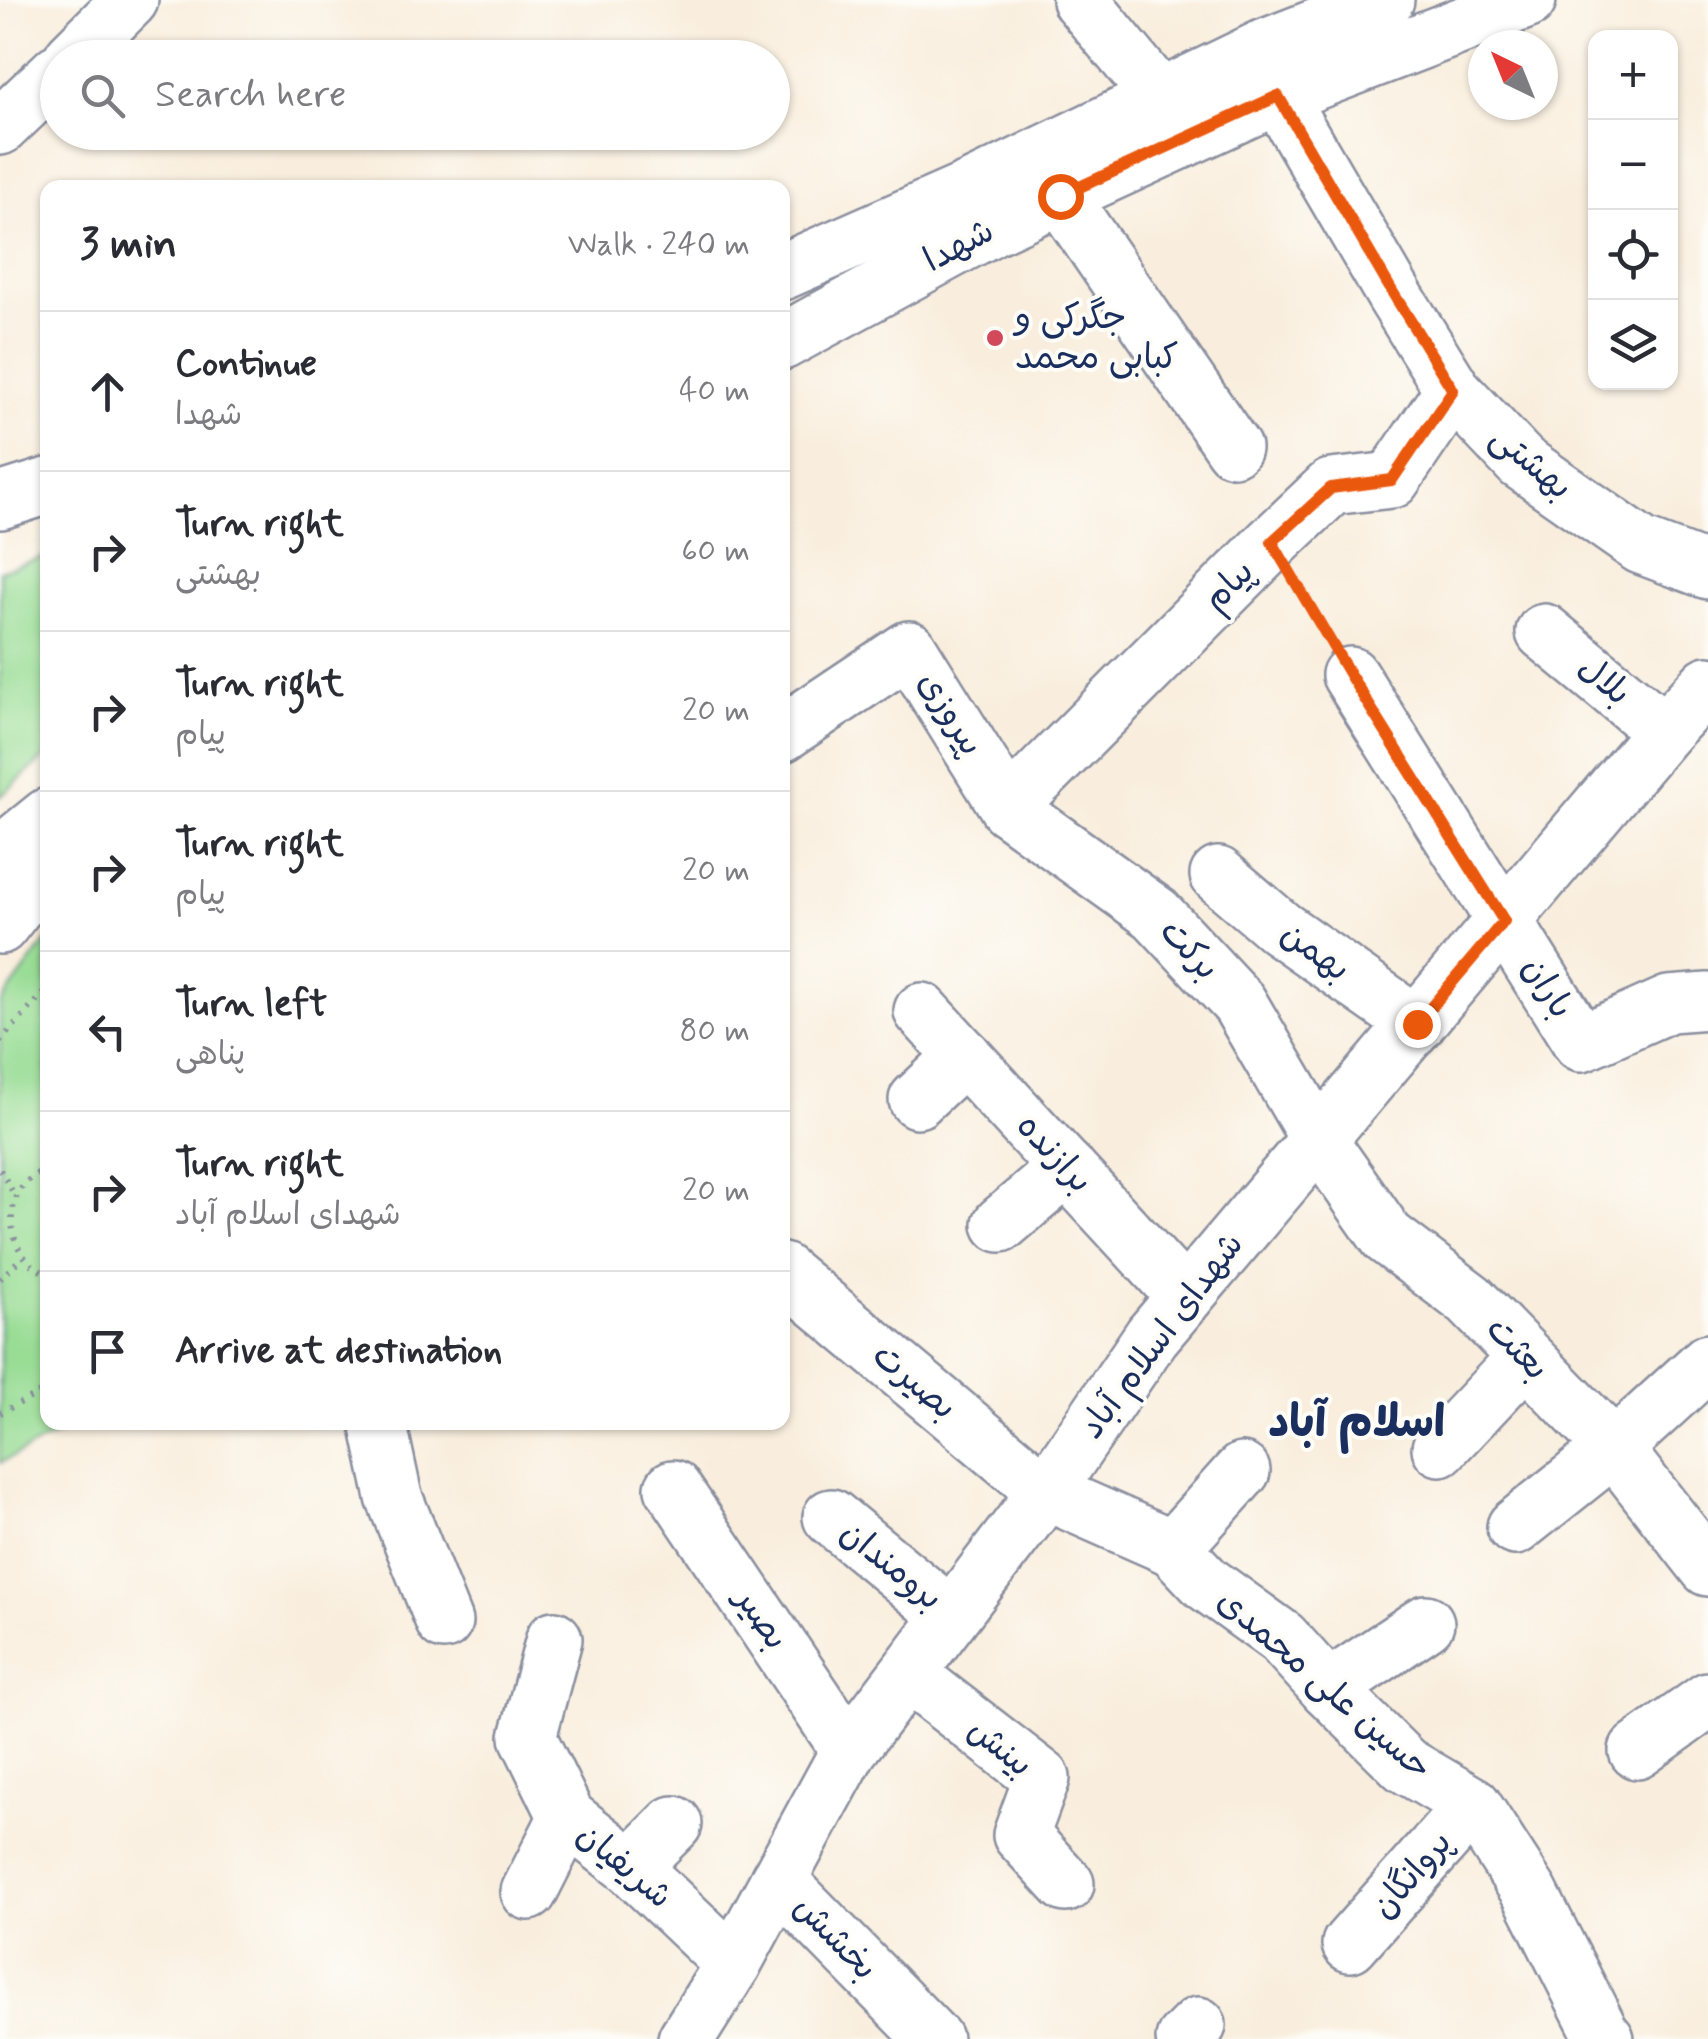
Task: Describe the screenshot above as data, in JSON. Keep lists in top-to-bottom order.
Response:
{
  "streets": {
    "street": [
      "شهدا",
      "بهشتی",
      "پیام",
      "بلال",
      "پیروزی",
      "برکت",
      "بهمن",
      "باران",
      "برازنده",
      "شهدای اسلام آباد",
      "بعثت",
      "بصیرت",
      "برومندان",
      "بصیر",
      "حسین علی محمدی",
      "بینش",
      "شریفیان",
      "پروانگان",
      "بخشش"
    ]
  },
  "crossings": [
    ["شهدا", "بهشتی"],
    ["بهشتی", "پیام"],
    ["پیام", "پیروزی"],
    ["پیام", "برکت"],
    ["بلال", "شهدای اسلام آباد"],
    ["پیروزی", "برکت"],
    ["برکت", "شهدای اسلام آباد"],
    ["برکت", "بعثت"],
    ["بهمن", "شهدای اسلام آباد"],
    ["باران", "شهدای اسلام آباد"],
    ["برازنده", "شهدای اسلام آباد"],
    ["شهدای اسلام آباد", "بعثت"],
    ["شهدای اسلام آباد", "بصیرت"],
    ["شهدای اسلام آباد", "برومندان"],
    ["شهدای اسلام آباد", "بصیر"],
    ["شهدای اسلام آباد", "حسین علی محمدی"],
    ["شهدای اسلام آباد", "بینش"],
    ["شهدای اسلام آباد", "شریفیان"],
    ["شهدای اسلام آباد", "بخشش"],
    ["بصیرت", "حسین علی محمدی"],
    ["حسین علی محمدی", "پروانگان"]
  ],
  "districts": ["اسلام آباد"],
  "places": ["جگرکی و کبابی محمد"],
  "north": "top left",
  "page": {
    "map_buttons": ["+", "−"],
    "search": "Search here",
    "heading": ["3 min", "Walk · 240 m"],
    "list": [
      ["Continue", "شهدا", "40 m"],
      ["Turn right", "بهشتی", "60 m"],
      ["Turn right", "پیام", "20 m"],
      ["Turn right", "پیام", "20 m"],
      ["Turn left", "پناهی", "80 m"],
      ["Turn right", "شهدای اسلام آباد", "20 m"],
      "Arrive at destination"
    ]
  }
}
